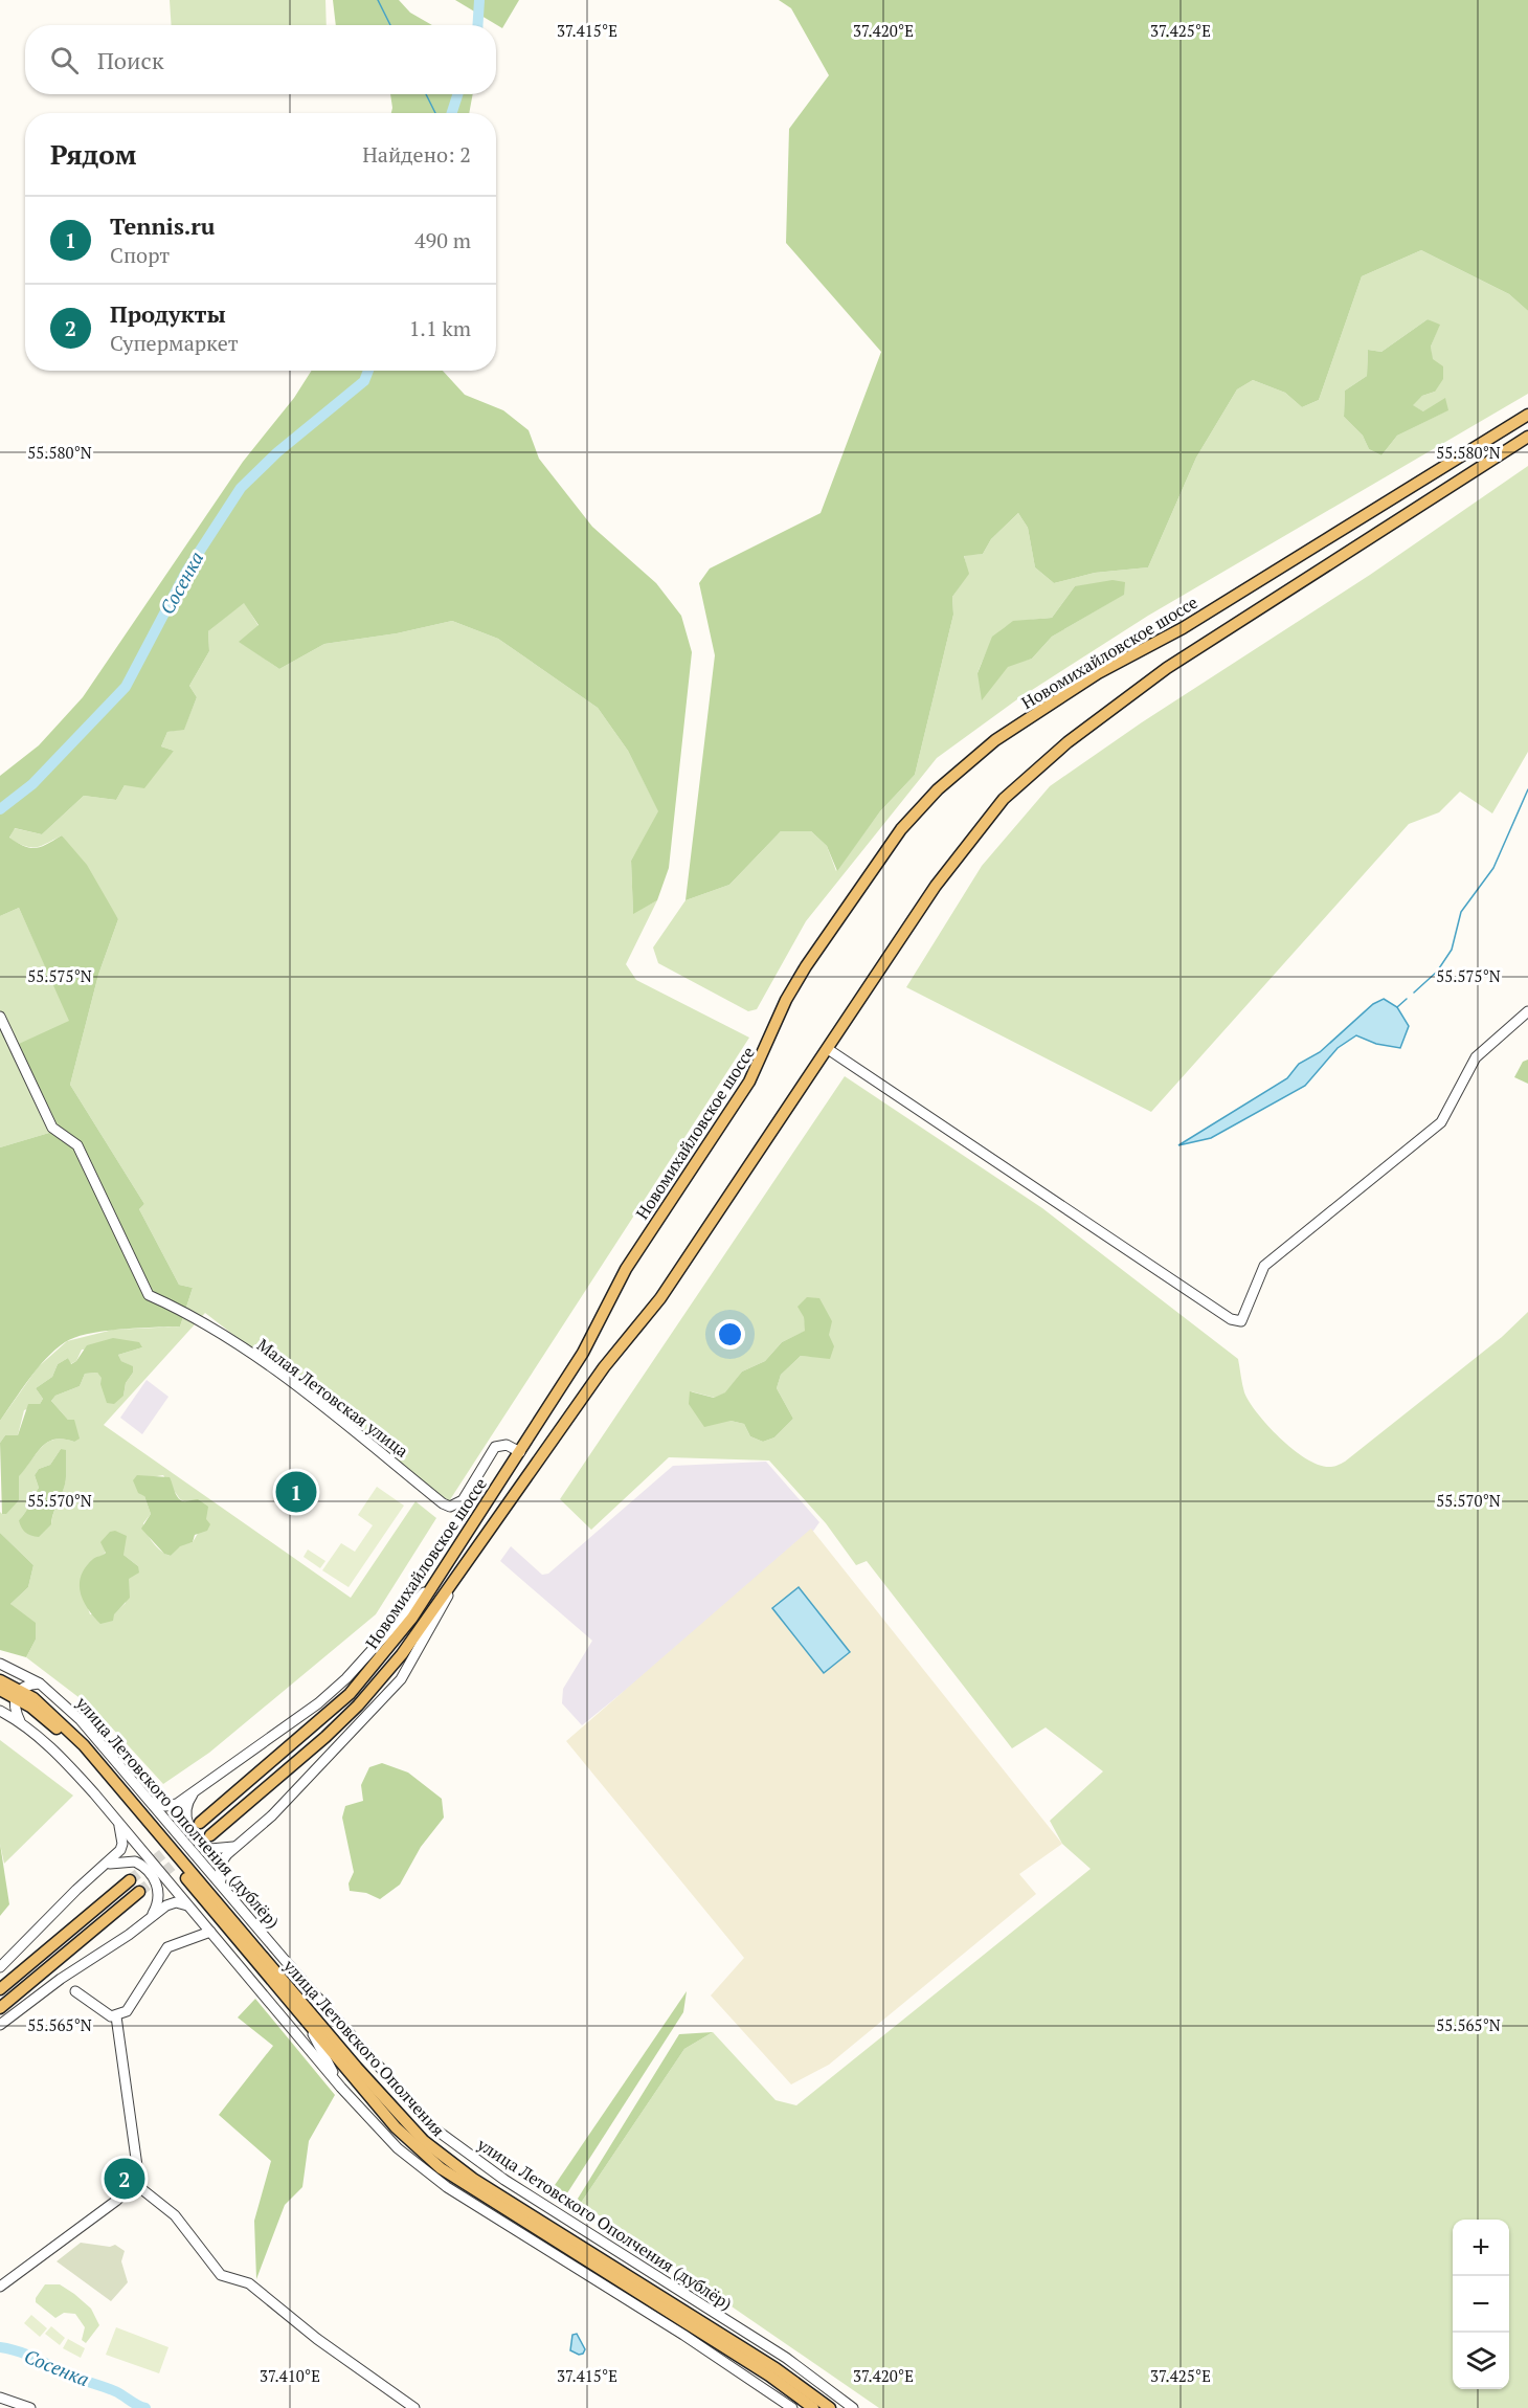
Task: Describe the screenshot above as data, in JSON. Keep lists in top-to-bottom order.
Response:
{
  "streets": {
    "main road": ["Новомихайловское шоссе", "улица Летовского Ополчения"],
    "street": ["Малая Летовская улица", "улица Летовского Ополчения (дублёр)"]
  },
  "crossings": [
    ["Новомихайловское шоссе", "Малая Летовская улица"]
  ],
  "water": ["Сосенка"],
  "page": {
    "search": "Поиск",
    "heading": ["Рядом", "Найдено: 2"],
    "list": [
      {
        "mark": "1",
        "name": "Tennis.ru",
        "note": "Спорт",
        "value": "490 m"
      },
      {
        "mark": "2",
        "name": "Продукты",
        "note": "Супермаркет",
        "value": "1.1 km"
      }
    ],
    "pins": ["1", "2"],
    "map_buttons": ["+", "−"]
  },
  "coordinates": [
    "37.415°E",
    "37.420°E",
    "37.425°E",
    "55.580°N",
    "55.575°N",
    "55.570°N",
    "55.565°N",
    "37.410°E"
  ]
}
